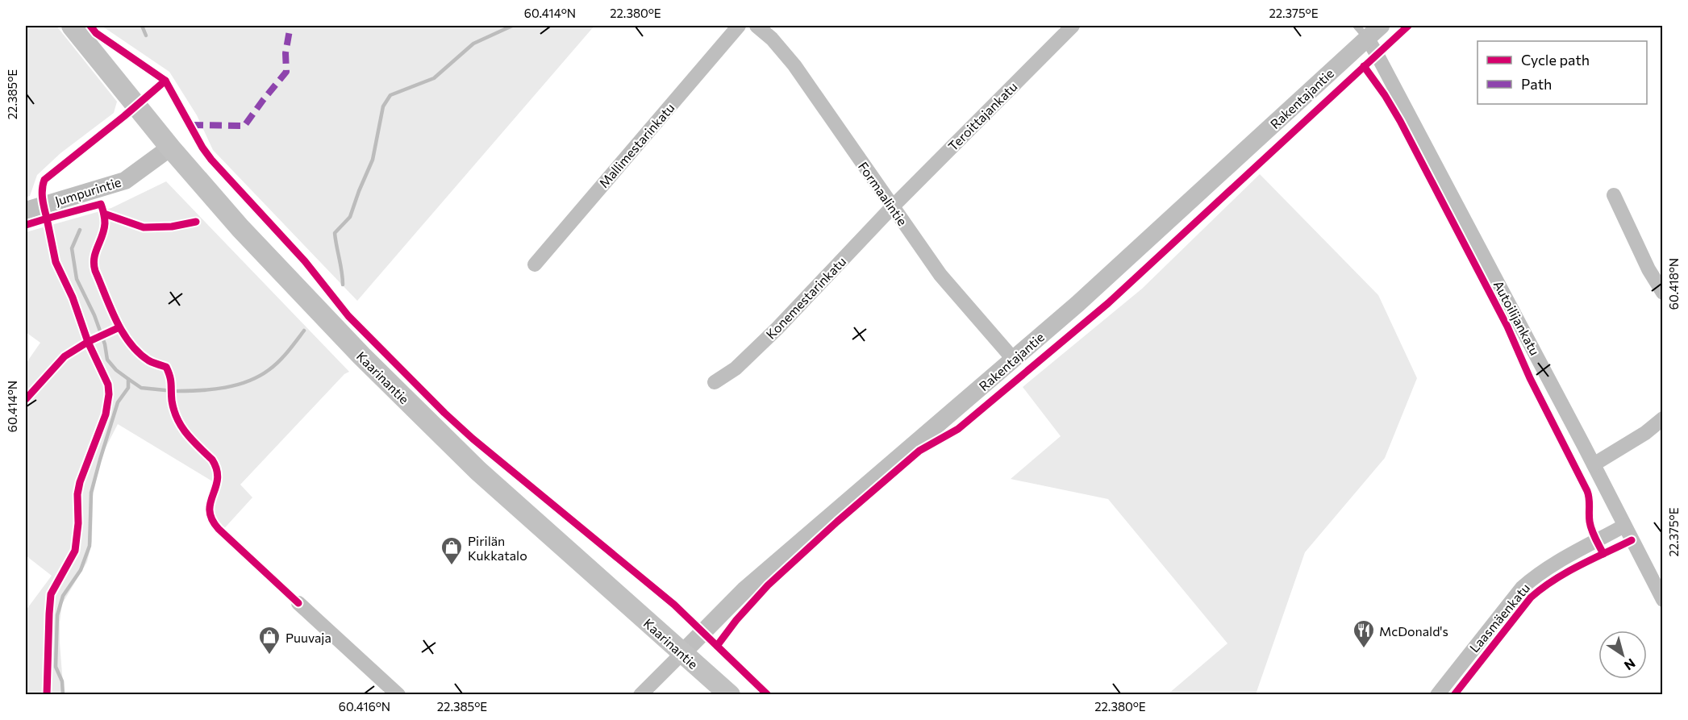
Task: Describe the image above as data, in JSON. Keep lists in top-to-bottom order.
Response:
{
  "streets": {
    "main road": ["Kaarinantie"],
    "street": [
      "Rakentajantie",
      "Teroittajankatu",
      "Mallimestarinkatu",
      "Jumpurintie",
      "Formaalintie",
      "Konemestarinkatu",
      "Autoilijankatu",
      "Laasmäenkatu"
    ]
  },
  "crossings": [
    ["Rakentajantie", "Formaalintie"],
    ["Rakentajantie", "Autoilijankatu"],
    ["Rakentajantie", "Kaarinantie"],
    ["Teroittajankatu", "Formaalintie"],
    ["Teroittajankatu", "Konemestarinkatu"],
    ["Jumpurintie", "Kaarinantie"],
    ["Formaalintie", "Konemestarinkatu"],
    ["Autoilijankatu", "Laasmäenkatu"]
  ],
  "places": {
    "shop": ["Pirilän Kukkatalo", "Puuvaja"],
    "restaurant": ["McDonald's"]
  },
  "legend": ["Cycle path", "Path"],
  "north": "bottom right",
  "coordinates": [
    "60.414°N",
    "22.380°E",
    "22.375°E",
    "22.385°E",
    "60.418°N",
    "60.416°N"
  ]
}
